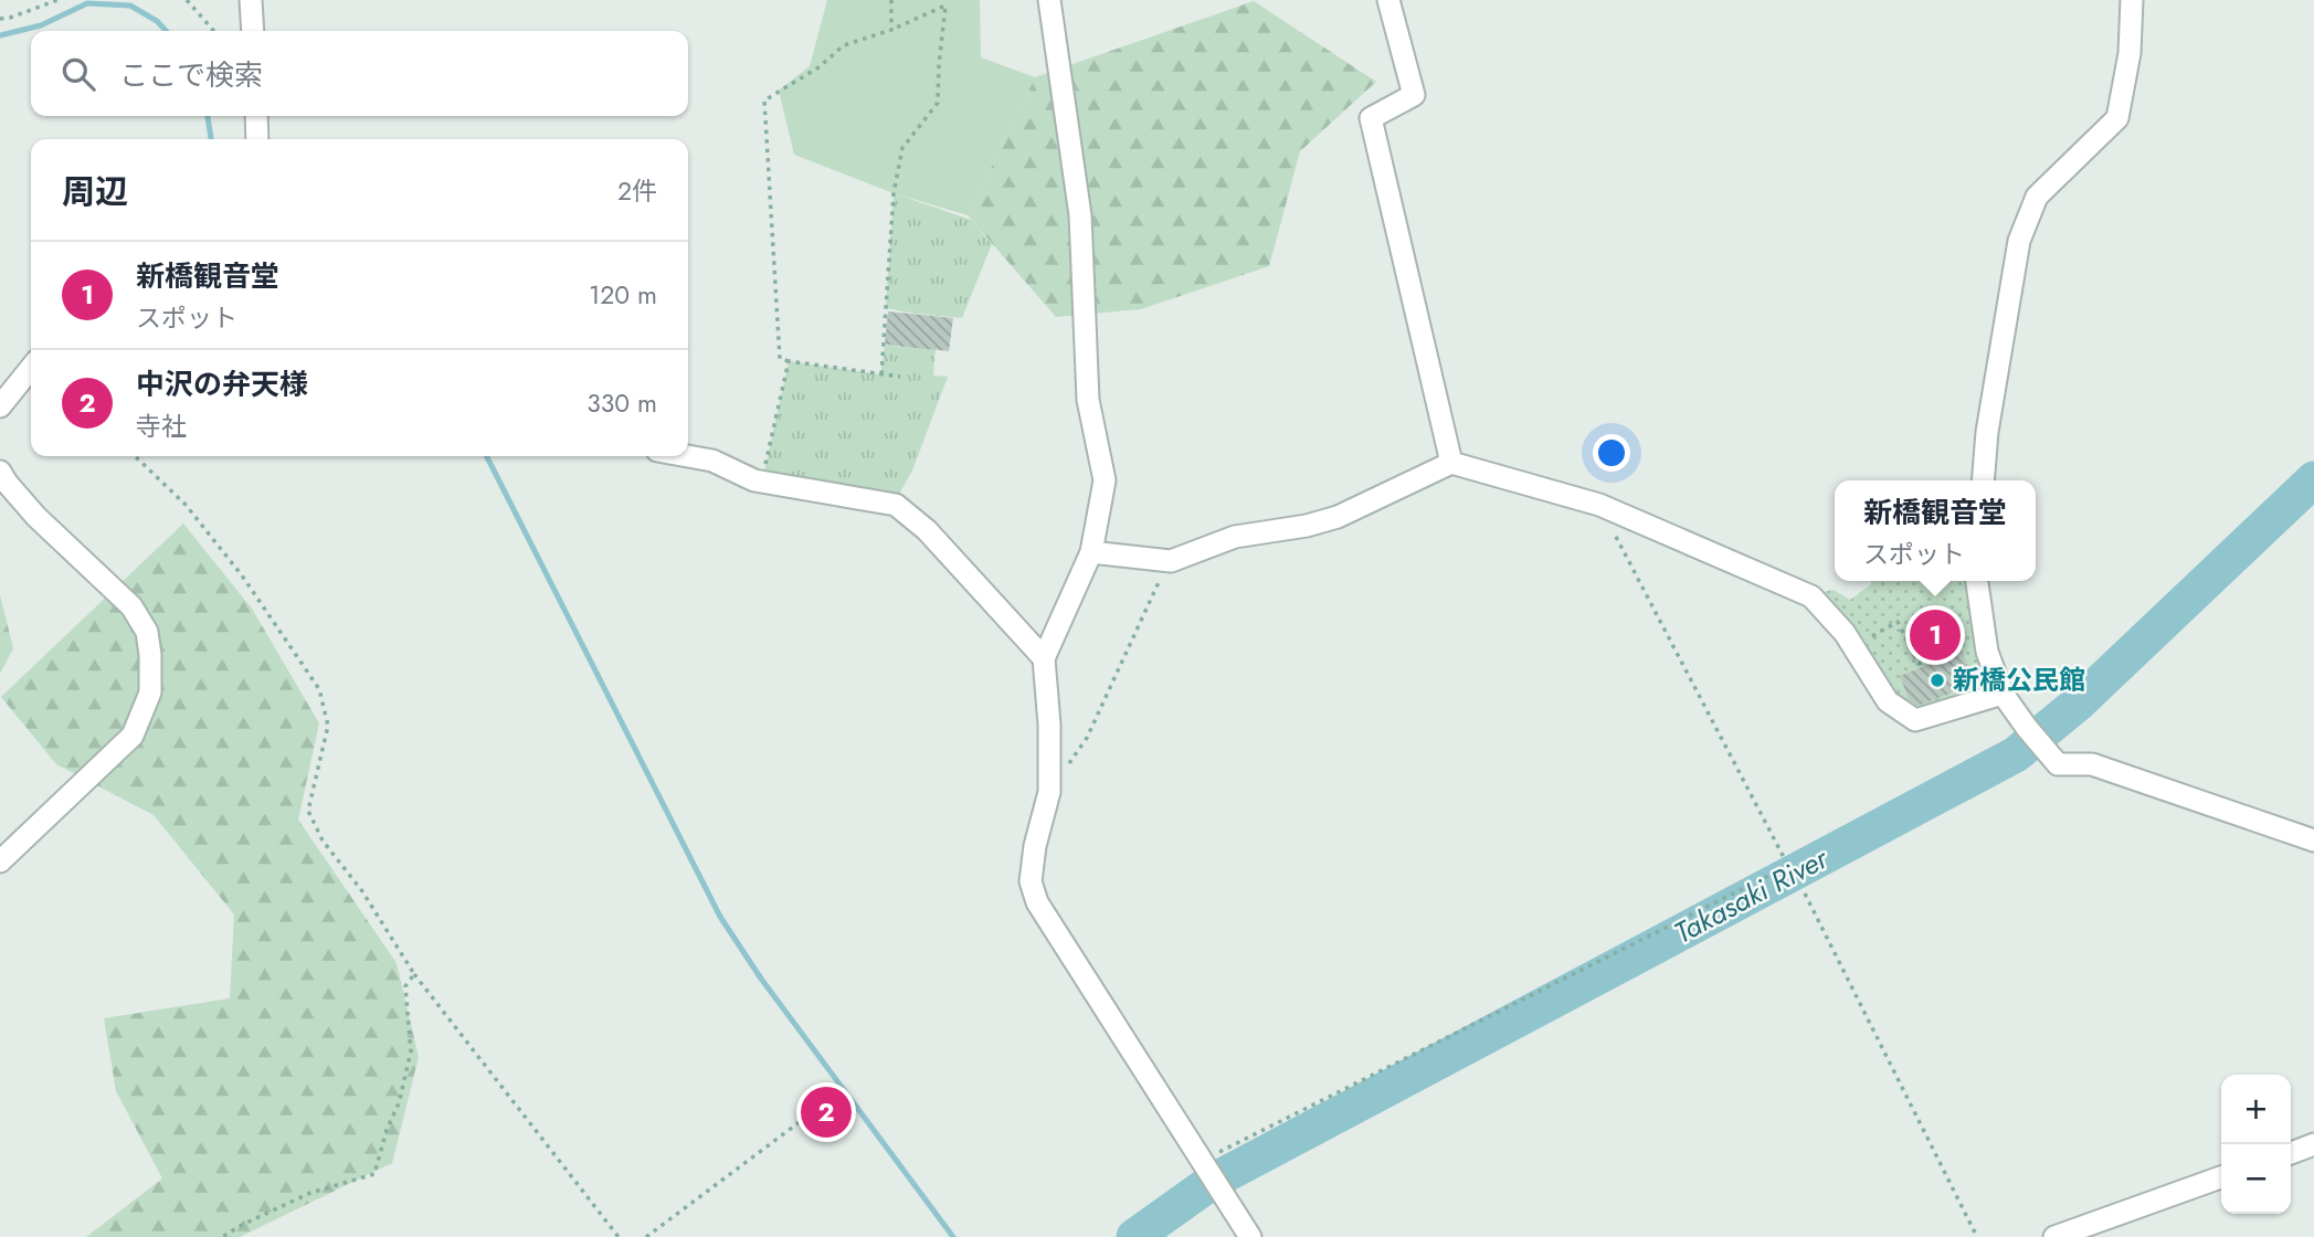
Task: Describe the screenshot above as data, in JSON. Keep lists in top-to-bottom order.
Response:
{
  "water": ["Takasaki River"],
  "places": ["新橋公民館"],
  "page": {
    "search": "ここで検索",
    "heading": ["周辺", "2件"],
    "list": [
      {
        "mark": "1",
        "name": "新橋観音堂",
        "note": "スポット",
        "value": "120 m"
      },
      {
        "mark": "2",
        "name": "中沢の弁天様",
        "note": "寺社",
        "value": "330 m"
      }
    ],
    "popup": ["新橋観音堂", "スポット"],
    "pins": ["1", "2"],
    "map_buttons": ["+", "−"]
  }
}
